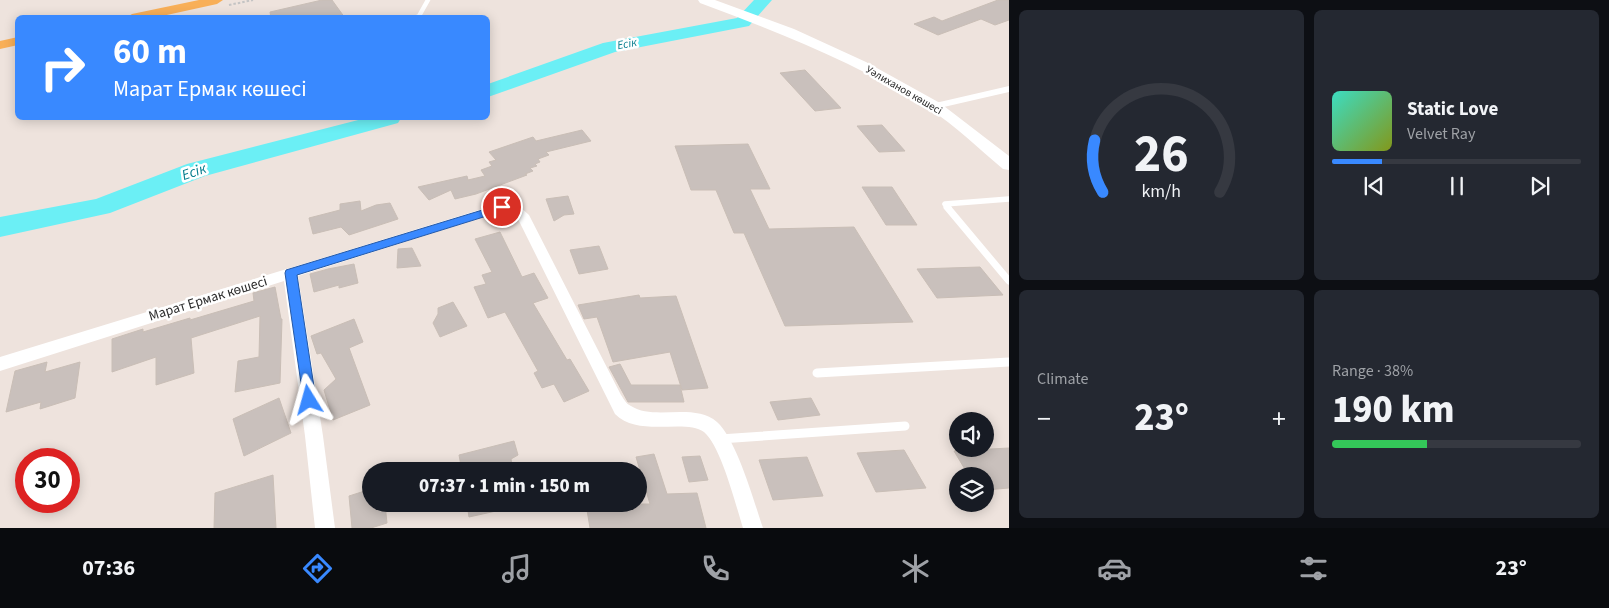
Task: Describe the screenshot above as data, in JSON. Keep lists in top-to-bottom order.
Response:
{
  "streets": {
    "main road": ["Уәлиханов көшесі"],
    "street": ["Марат Ермак көшесі"]
  },
  "water": ["Есік"],
  "page": {
    "turn": ["60 m", "Марат Ермак көшесі"],
    "song": ["Static Love", "Velvet Ray"],
    "tile": [
      "Climate",
      ["Range · 38%", "190 km"]
    ],
    "heat": ["−", "23°", "+"],
    "limit": "30",
    "trip": "07:37 · 1 min · 150 m",
    "tabs": ["07:36", "23°"],
    "gauge": ["26", "km/h"]
  }
}
